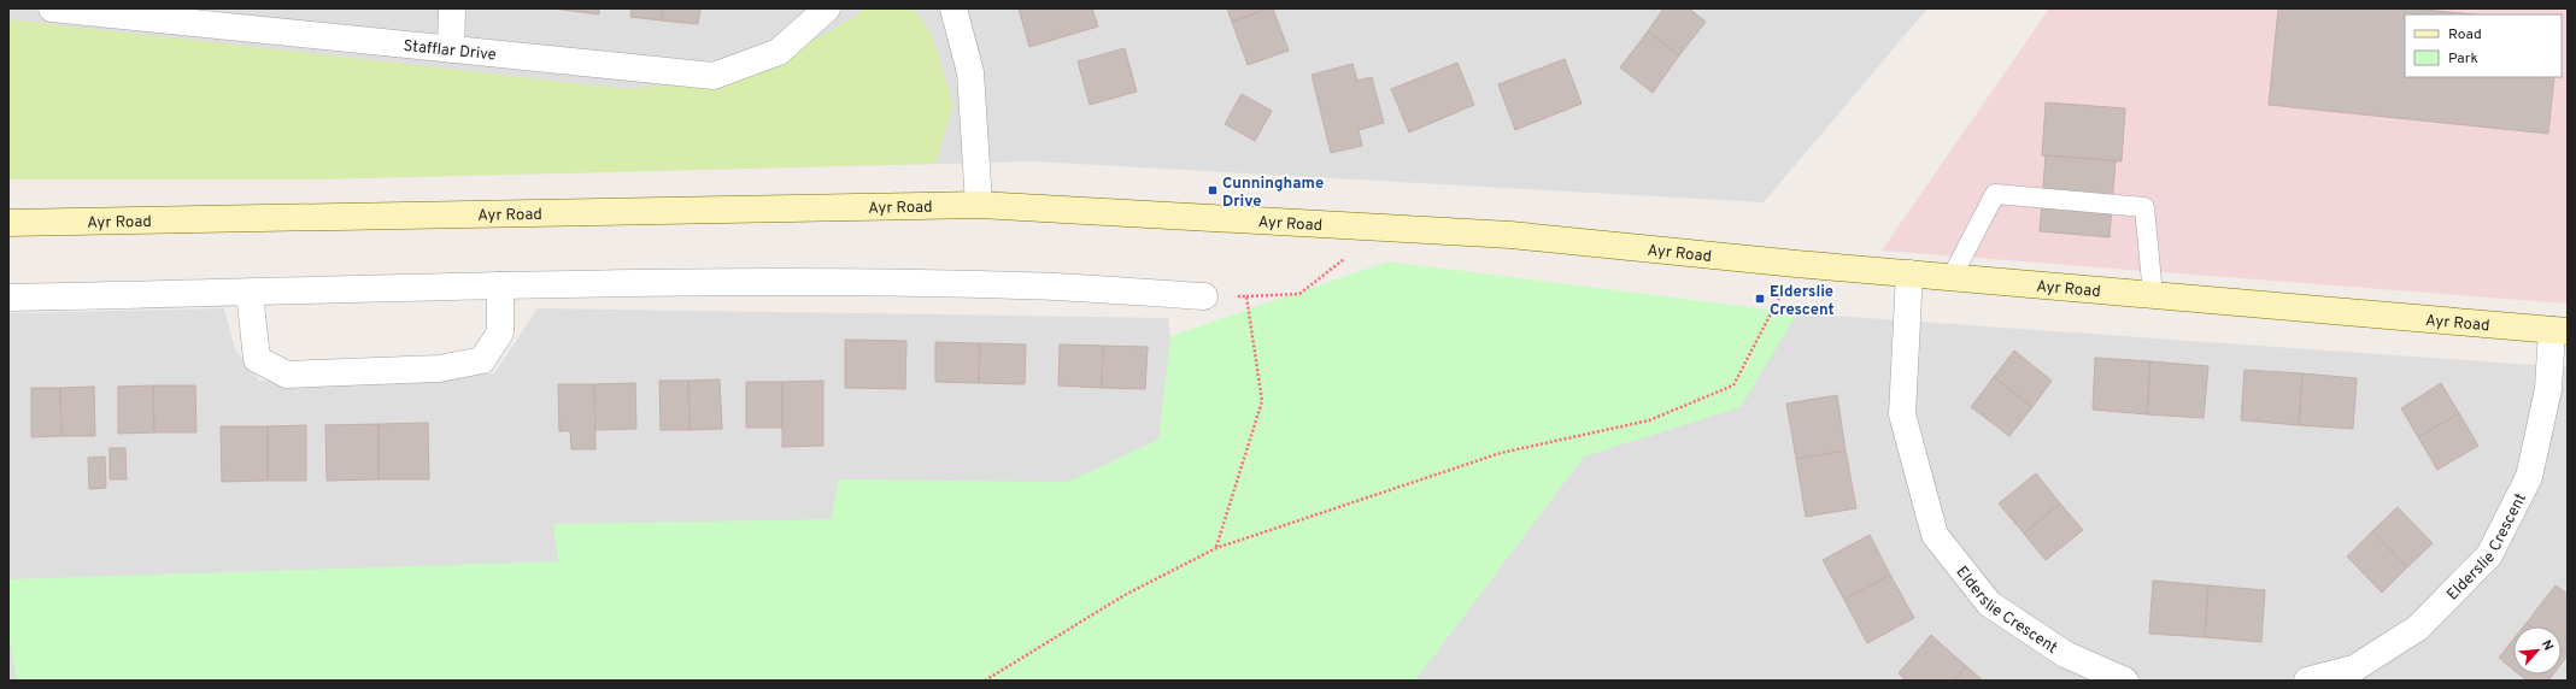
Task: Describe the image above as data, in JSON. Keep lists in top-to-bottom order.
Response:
{
  "streets": {
    "main road": ["Ayr Road"],
    "street": ["Stafflar Drive", "Elderslie Crescent"]
  },
  "crossings": [
    ["Ayr Road", "Elderslie Crescent"]
  ],
  "places": {
    "transit": ["Cunninghame Drive", "Elderslie Crescent"]
  },
  "legend": ["Road", "Park"],
  "north": "top right"
}
